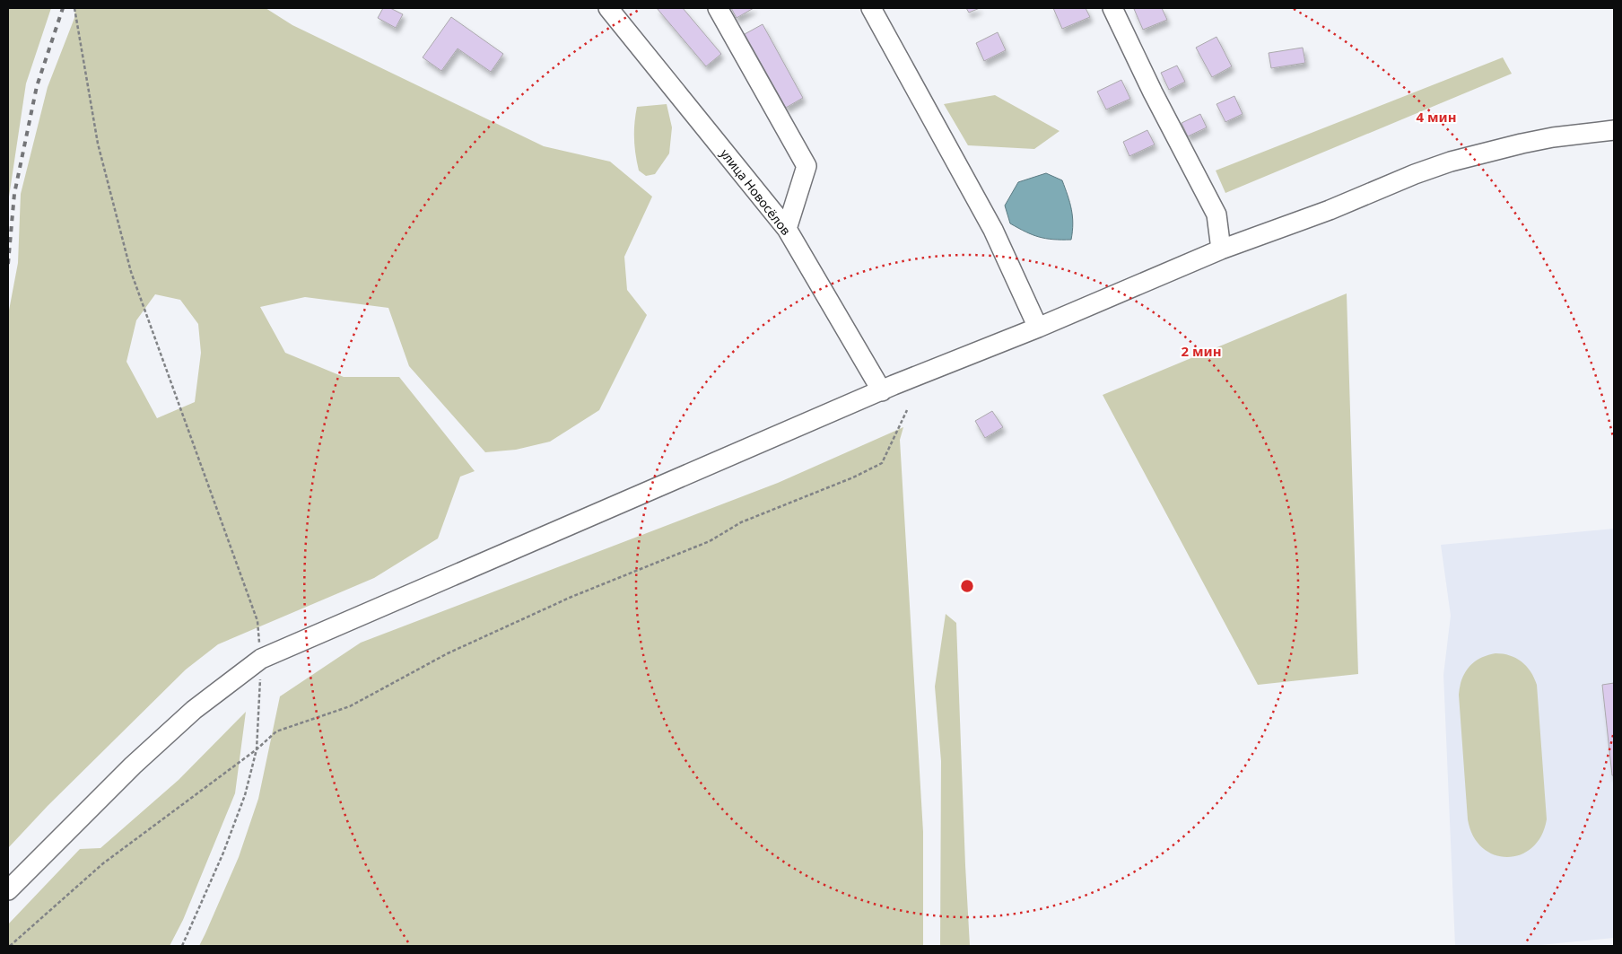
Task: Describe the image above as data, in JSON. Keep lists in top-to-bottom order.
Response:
{
  "streets": {
    "street": ["улица Новосёлов"]
  },
  "rings": ["4 мин", "2 мин"]
}
